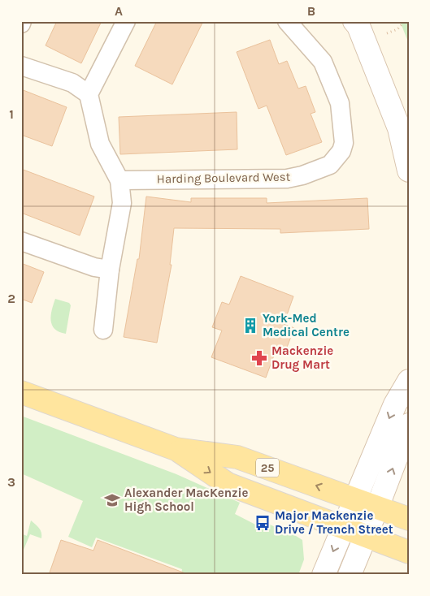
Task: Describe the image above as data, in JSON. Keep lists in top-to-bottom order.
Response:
{
  "streets": {
    "main road": ["25"],
    "street": ["Harding Boulevard West"]
  },
  "places": {
    "building": ["York-Med Medical Centre"],
    "pharmacy": ["Mackenzie Drug Mart"],
    "school or university": ["Alexander MacKenzie High School"],
    "bus stop": ["Major Mackenzie Drive / Trench Street"]
  },
  "grid": {
    "columns": ["A", "B"],
    "rows": ["1", "2", "3"]
  }
}
